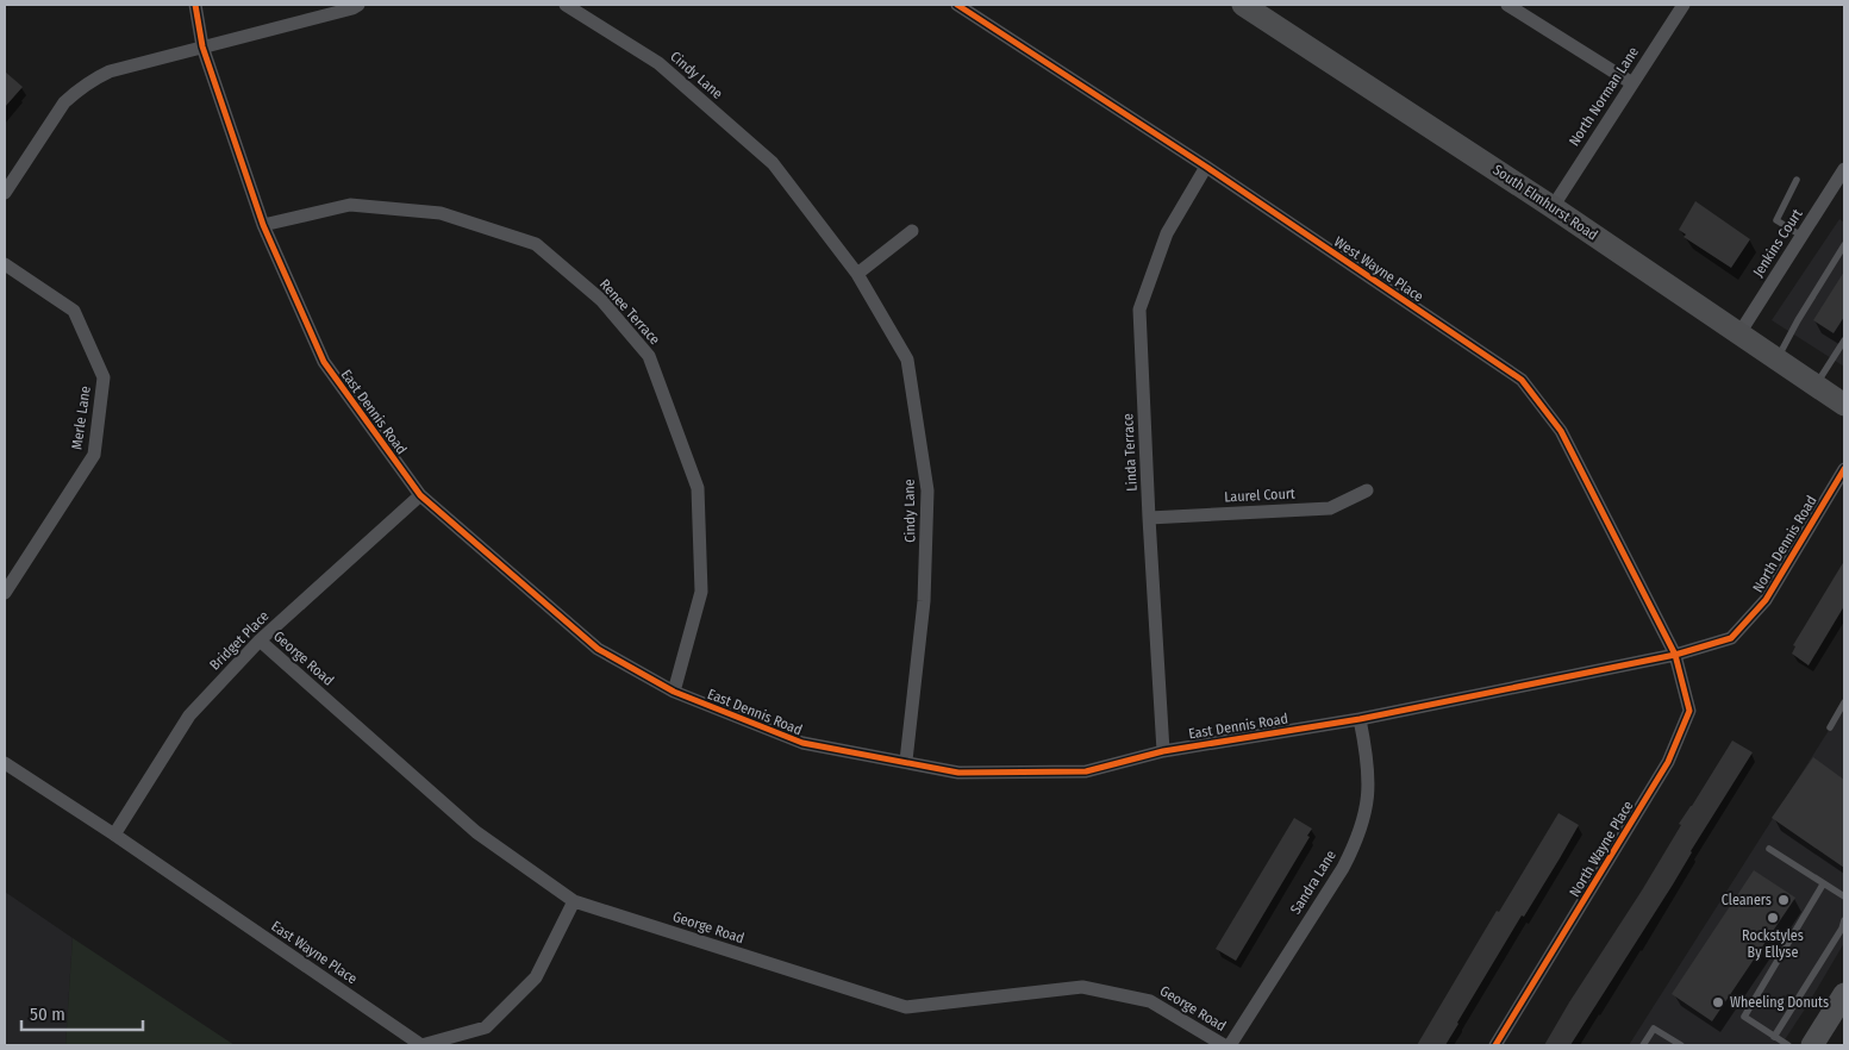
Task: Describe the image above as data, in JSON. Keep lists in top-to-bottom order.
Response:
{
  "streets": {
    "main road": ["South Elmhurst Road"],
    "street": [
      "Cindy Lane",
      "North Norman Lane",
      "Jenkins Court",
      "West Wayne Place",
      "Renee Terrace",
      "East Dennis Road",
      "Merle Lane",
      "Linda Terrace",
      "Laurel Court",
      "North Dennis Road",
      "Bridget Place",
      "George Road",
      "North Wayne Place",
      "Sandra Lane",
      "East Wayne Place"
    ]
  },
  "crossings": [
    ["Cindy Lane", "East Dennis Road"],
    ["North Norman Lane", "South Elmhurst Road"],
    ["South Elmhurst Road", "Jenkins Court"],
    ["West Wayne Place", "East Dennis Road"],
    ["West Wayne Place", "Linda Terrace"],
    ["West Wayne Place", "North Dennis Road"],
    ["West Wayne Place", "North Wayne Place"],
    ["Renee Terrace", "East Dennis Road"],
    ["East Dennis Road", "Linda Terrace"],
    ["East Dennis Road", "North Dennis Road"],
    ["East Dennis Road", "Bridget Place"],
    ["East Dennis Road", "North Wayne Place"],
    ["East Dennis Road", "Sandra Lane"],
    ["Linda Terrace", "Laurel Court"],
    ["North Dennis Road", "North Wayne Place"],
    ["Bridget Place", "George Road"],
    ["Bridget Place", "East Wayne Place"],
    ["George Road", "East Wayne Place"]
  ],
  "places": ["Cleaners", "Rockstyles By Ellyse", "Wheeling Donuts"],
  "scale_bar": "50 m"
}
